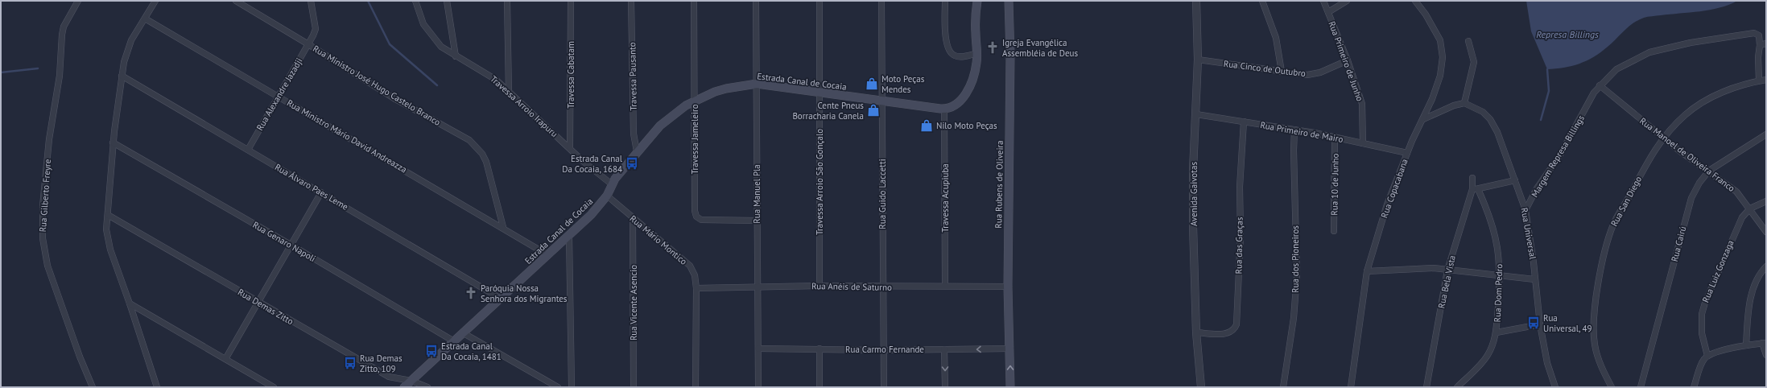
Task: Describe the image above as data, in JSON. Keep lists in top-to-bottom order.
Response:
{
  "streets": {
    "main road": ["Estrada Canal de Cocaia", "Rua Rubens de Oliveira"],
    "street": [
      "Rua Primeiro de Junho",
      "Rua Cinco de Outubro",
      "Travessa Cabatam",
      "Travessa Pausanto",
      "Rua Ministro José Hugo Castelo Branco",
      "Rua Alexandre Jazadji",
      "Travessa Arroio Irapuru",
      "Rua Primeiro de Mairo",
      "Rua Ministro Mário David Andreazza",
      "Travessa Jameleiro",
      "Rua Manoel de Oliveira Franco",
      "Margem Represa Billings",
      "Travessa Arroio São Gonçalo",
      "Rua 10 de Junho",
      "Rua Álvaro Paes Leme",
      "Rua Copacabana",
      "Rua Manuel Pla",
      "Rua Guido Laccetti",
      "Avenida Gaivotas",
      "Rua Gilberto Freyre",
      "Travessa Acupiuba",
      "Rua San Diego",
      "Rua Universal",
      "Rua Mário Montico",
      "Rua Genaro Napoli",
      "Rua Cairú",
      "Rua das Graças",
      "Rua dos Pioneiros",
      "Rua Luiz Gonzaga",
      "Rua Bela Vista",
      "Rua Anéis de Saturno",
      "Rua Dom Pedro",
      "Rua Vicente Asencio",
      "Rua Demas Zitto",
      "Rua Carmo Fernande"
    ]
  },
  "crossings": [
    ["Rua Primeiro de Junho", "Rua Cinco de Outubro"],
    ["Rua Primeiro de Junho", "Rua Primeiro de Mairo"],
    ["Rua Cinco de Outubro", "Avenida Gaivotas"],
    ["Travessa Cabatam", "Travessa Arroio Irapuru"],
    ["Travessa Pausanto", "Estrada Canal de Cocaia"],
    ["Estrada Canal de Cocaia", "Travessa Arroio Irapuru"],
    ["Estrada Canal de Cocaia", "Rua Ministro Mário David Andreazza"],
    ["Estrada Canal de Cocaia", "Travessa Jameleiro"],
    ["Estrada Canal de Cocaia", "Travessa Arroio São Gonçalo"],
    ["Estrada Canal de Cocaia", "Rua Álvaro Paes Leme"],
    ["Estrada Canal de Cocaia", "Rua Manuel Pla"],
    ["Estrada Canal de Cocaia", "Rua Guido Laccetti"],
    ["Estrada Canal de Cocaia", "Travessa Acupiuba"],
    ["Estrada Canal de Cocaia", "Rua Mário Montico"],
    ["Estrada Canal de Cocaia", "Rua Genaro Napoli"],
    ["Estrada Canal de Cocaia", "Rua Demas Zitto"],
    ["Rua Ministro José Hugo Castelo Branco", "Rua Alexandre Jazadji"],
    ["Rua Ministro José Hugo Castelo Branco", "Rua Ministro Mário David Andreazza"],
    ["Rua Alexandre Jazadji", "Rua Ministro Mário David Andreazza"],
    ["Rua Alexandre Jazadji", "Rua Álvaro Paes Leme"],
    ["Rua Primeiro de Mairo", "Rua 10 de Junho"],
    ["Rua Primeiro de Mairo", "Rua Copacabana"],
    ["Rua Primeiro de Mairo", "Avenida Gaivotas"],
    ["Rua Primeiro de Mairo", "Rua das Graças"],
    ["Rua Primeiro de Mairo", "Rua dos Pioneiros"],
    ["Travessa Jameleiro", "Rua Manuel Pla"],
    ["Rua Manoel de Oliveira Franco", "Margem Represa Billings"],
    ["Rua Manoel de Oliveira Franco", "Rua San Diego"],
    ["Rua Manoel de Oliveira Franco", "Rua Cairú"],
    ["Rua Manoel de Oliveira Franco", "Rua Luiz Gonzaga"],
    ["Margem Represa Billings", "Rua Universal"],
    ["Travessa Arroio São Gonçalo", "Rua Anéis de Saturno"],
    ["Rua Rubens de Oliveira", "Rua Anéis de Saturno"],
    ["Rua Rubens de Oliveira", "Rua Carmo Fernande"],
    ["Rua Manuel Pla", "Rua Anéis de Saturno"],
    ["Rua Manuel Pla", "Rua Carmo Fernande"],
    ["Rua Guido Laccetti", "Rua Anéis de Saturno"],
    ["Rua Guido Laccetti", "Rua Carmo Fernande"],
    ["Avenida Gaivotas", "Rua das Graças"],
    ["Travessa Acupiuba", "Rua Anéis de Saturno"],
    ["Rua Mário Montico", "Rua Anéis de Saturno"],
    ["Rua Mário Montico", "Rua Vicente Asencio"],
    ["Rua Bela Vista", "Rua Dom Pedro"]
  ],
  "water": ["Represa Billings"],
  "places": {
    "church": ["Igreja Evangélica Assembléia de Deus", "Paróquia Nossa Senhora dos Migrantes"],
    "shop": ["Moto Peças Mendes", "Cente Pneus Borracharia Canela", "Nilo Moto Peças"],
    "bus stop": [
      "Estrada Canal Da Cocaia, 1684",
      "Rua Universal, 49",
      "Estrada Canal Da Cocaia, 1481",
      "Rua Demas Zitto, 109"
    ]
  }
}
